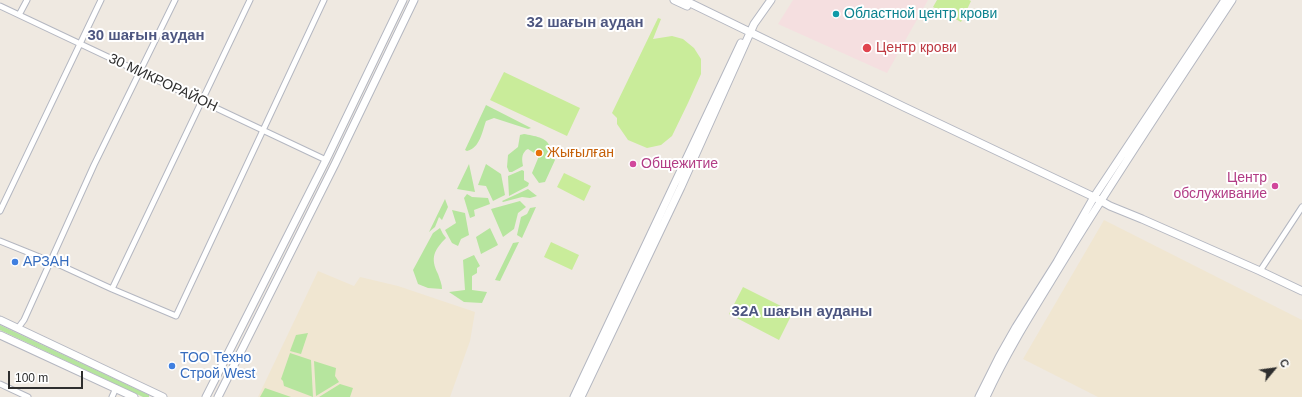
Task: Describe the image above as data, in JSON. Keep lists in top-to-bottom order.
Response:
{
  "streets": {
    "street": ["30 МИКРОРАЙОН"]
  },
  "districts": ["32 шағын аудан", "30 шағын аудан", "32А шағын ауданы"],
  "places": [
    "Областной центр крови",
    "Центр крови",
    "Жығылған",
    "Общежитие",
    "Центр обслуживание",
    "АРЗАН",
    "ТОО Техно Строй West"
  ],
  "scale_bar": "100 m",
  "north": "top right"
}
